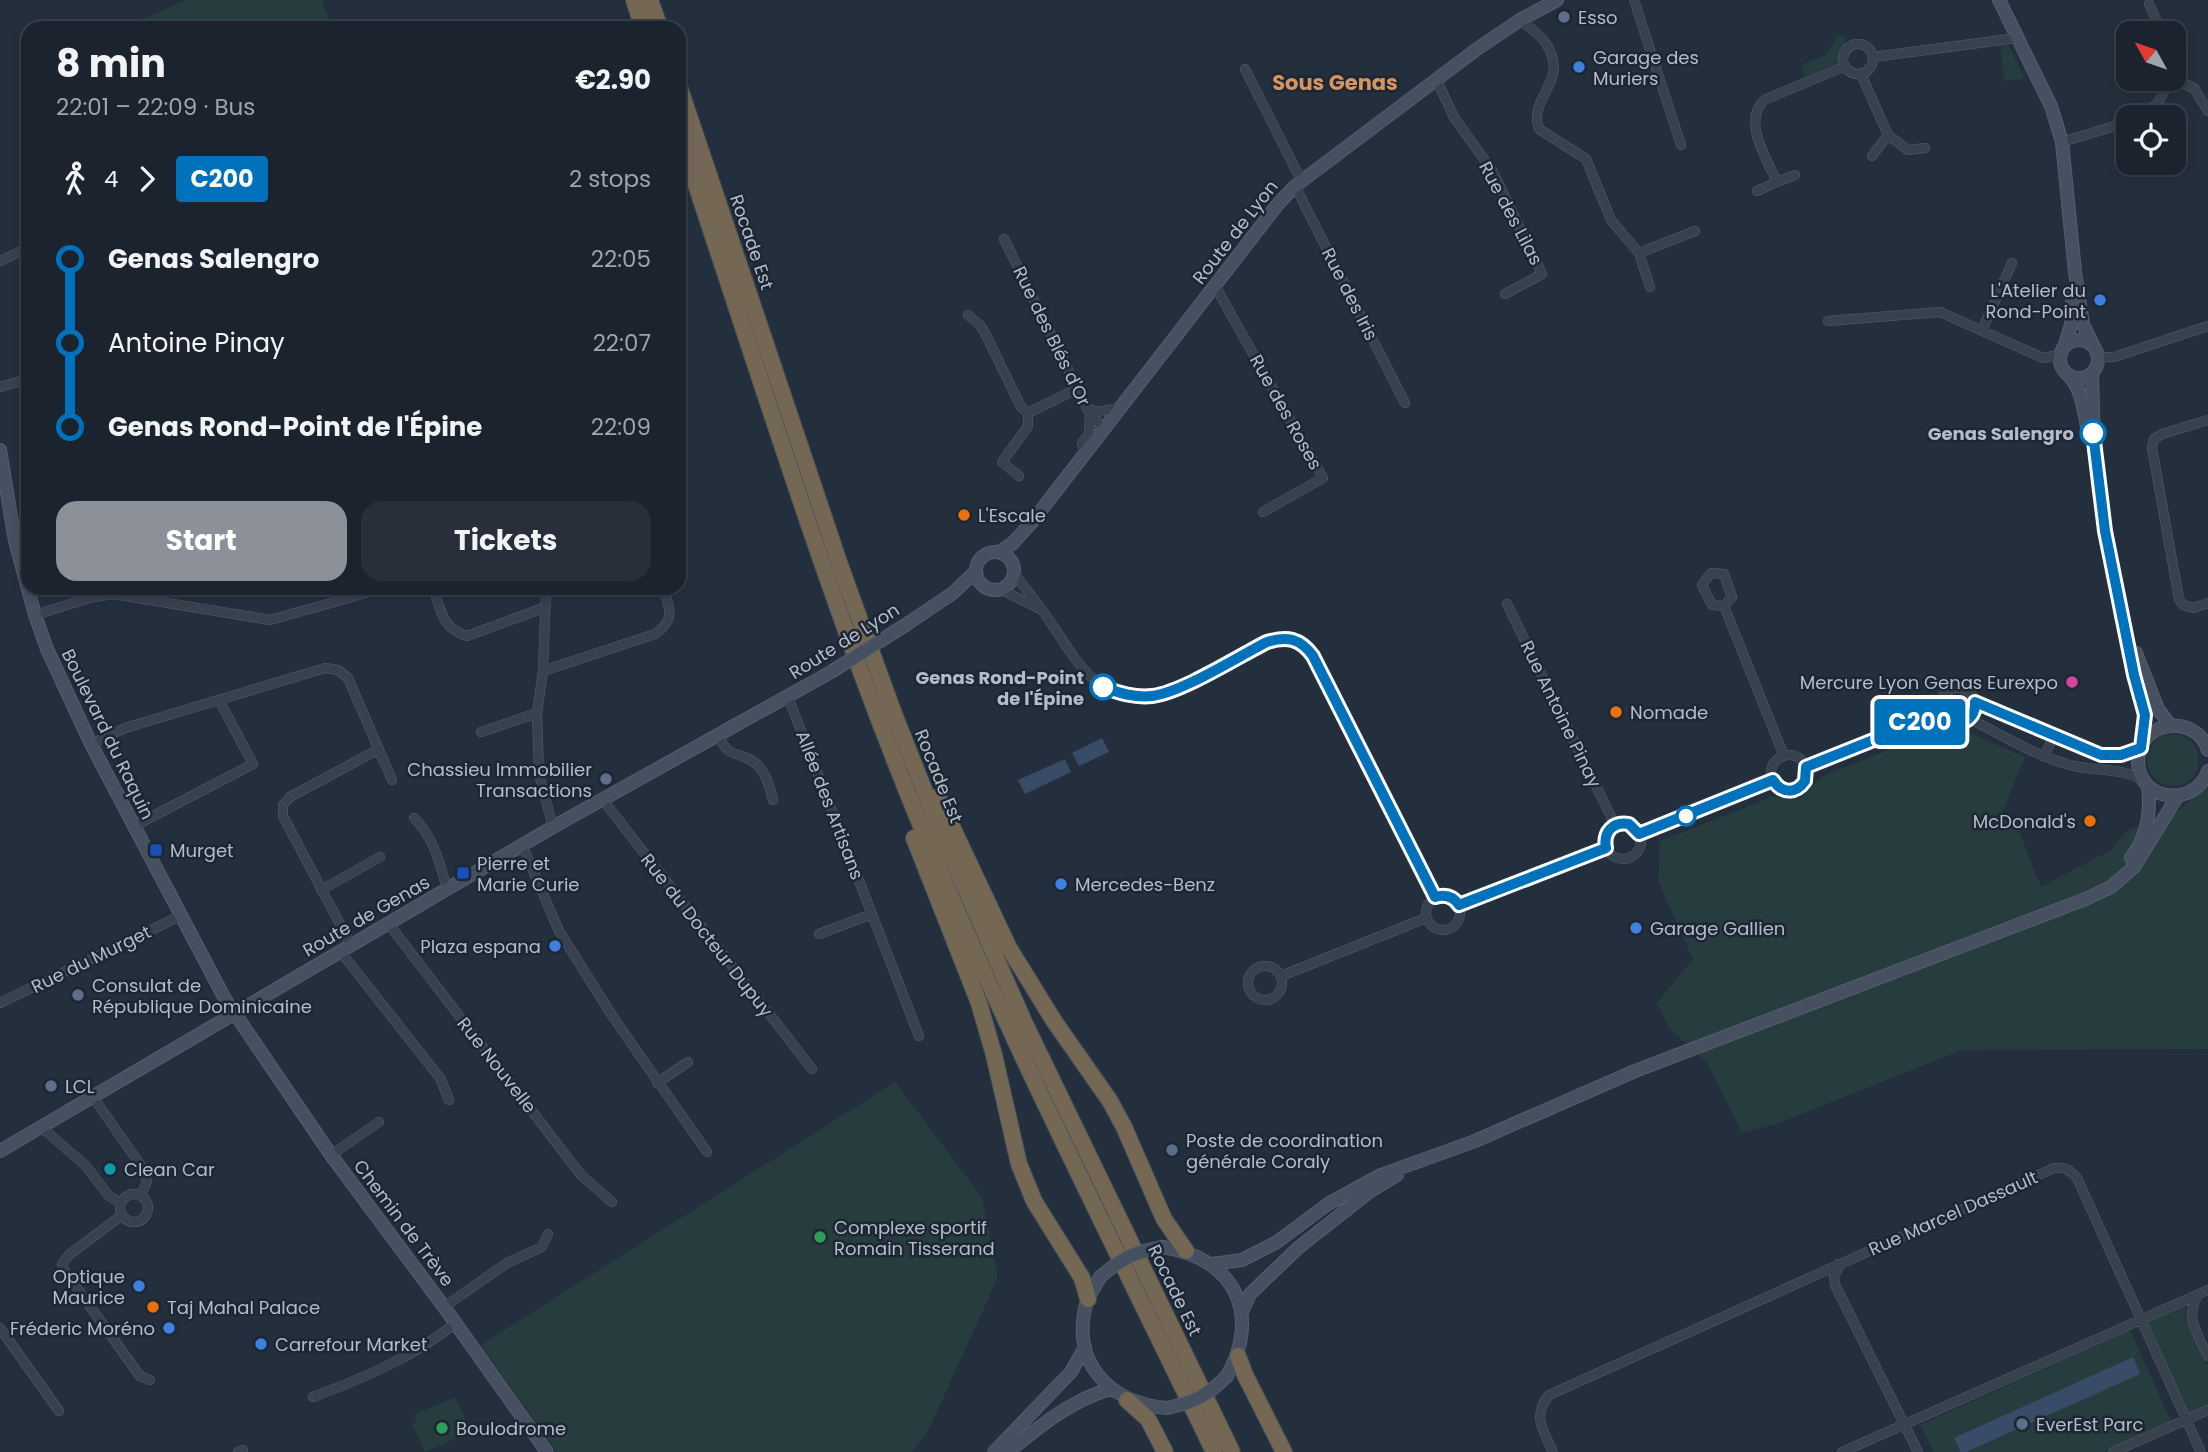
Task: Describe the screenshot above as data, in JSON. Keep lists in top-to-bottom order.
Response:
{
  "streets": {
    "highway": ["Rocade Est"],
    "main road": [
      "Route de Lyon",
      "Boulevard du Raquin",
      "Route de Genas",
      "Chemin de Trève"
    ],
    "street": [
      "Rue des Lilas",
      "Rue des Iris",
      "Rue des Blés d'Or",
      "Rue des Roses",
      "Rue Antoine Pinay",
      "Allée des Artisans",
      "Rue du Docteur Dupuy",
      "Rue du Murget",
      "Rue Nouvelle",
      "Rue Marcel Dassault"
    ]
  },
  "crossings": [
    ["Rue des Lilas", "Route de Lyon"],
    ["Route de Lyon", "Rue des Iris"],
    ["Route de Lyon", "Rue des Blés d'Or"],
    ["Route de Lyon", "Rue des Roses"],
    ["Route de Lyon", "Allée des Artisans"],
    ["Route de Lyon", "Route de Genas"],
    ["Boulevard du Raquin", "Route de Genas"],
    ["Boulevard du Raquin", "Rue du Murget"],
    ["Boulevard du Raquin", "Chemin de Trève"],
    ["Route de Genas", "Rue du Docteur Dupuy"],
    ["Route de Genas", "Rue Nouvelle"],
    ["Route de Genas", "Chemin de Trève"]
  ],
  "districts": ["Sous Genas"],
  "places": {
    "other": [
      "Esso",
      "Garage des Muriers",
      "L'Atelier du Rond-Point",
      "Genas Salengro",
      "L'Escale",
      "Mercure Lyon Genas Eurexpo",
      "Genas Rond-Point de l'Épine",
      "Nomade",
      "Chassieu Immobilier Transactions",
      "McDonald's",
      "Mercedes-Benz",
      "Garage Gallien",
      "Plaza espana",
      "Consulat de République Dominicaine",
      "LCL",
      "Poste de coordination générale Coraly",
      "Clean Car",
      "Complexe sportif Romain Tisserand",
      "Optique Maurice",
      "Taj Mahal Palace",
      "Fréderic Moréno",
      "Carrefour Market",
      "EverEst Parc",
      "Boulodrome"
    ],
    "transit": ["Murget", "Pierre et Marie Curie"]
  },
  "lines": ["bus line C200"],
  "north": "top left",
  "page": {
    "on_map": "C200",
    "heading": ["8 min", "22:01 – 22:09 · Bus", "€2.90"],
    "legs": ["4", "C200", "2 stops"],
    "list": [
      {
        "name": "Genas Salengro",
        "value": "22:05"
      },
      {
        "name": "Antoine Pinay",
        "value": "22:07"
      },
      {
        "name": "Genas Rond-Point de l'Épine",
        "value": "22:09"
      }
    ],
    "buttons": ["Start", "Tickets"]
  }
}
